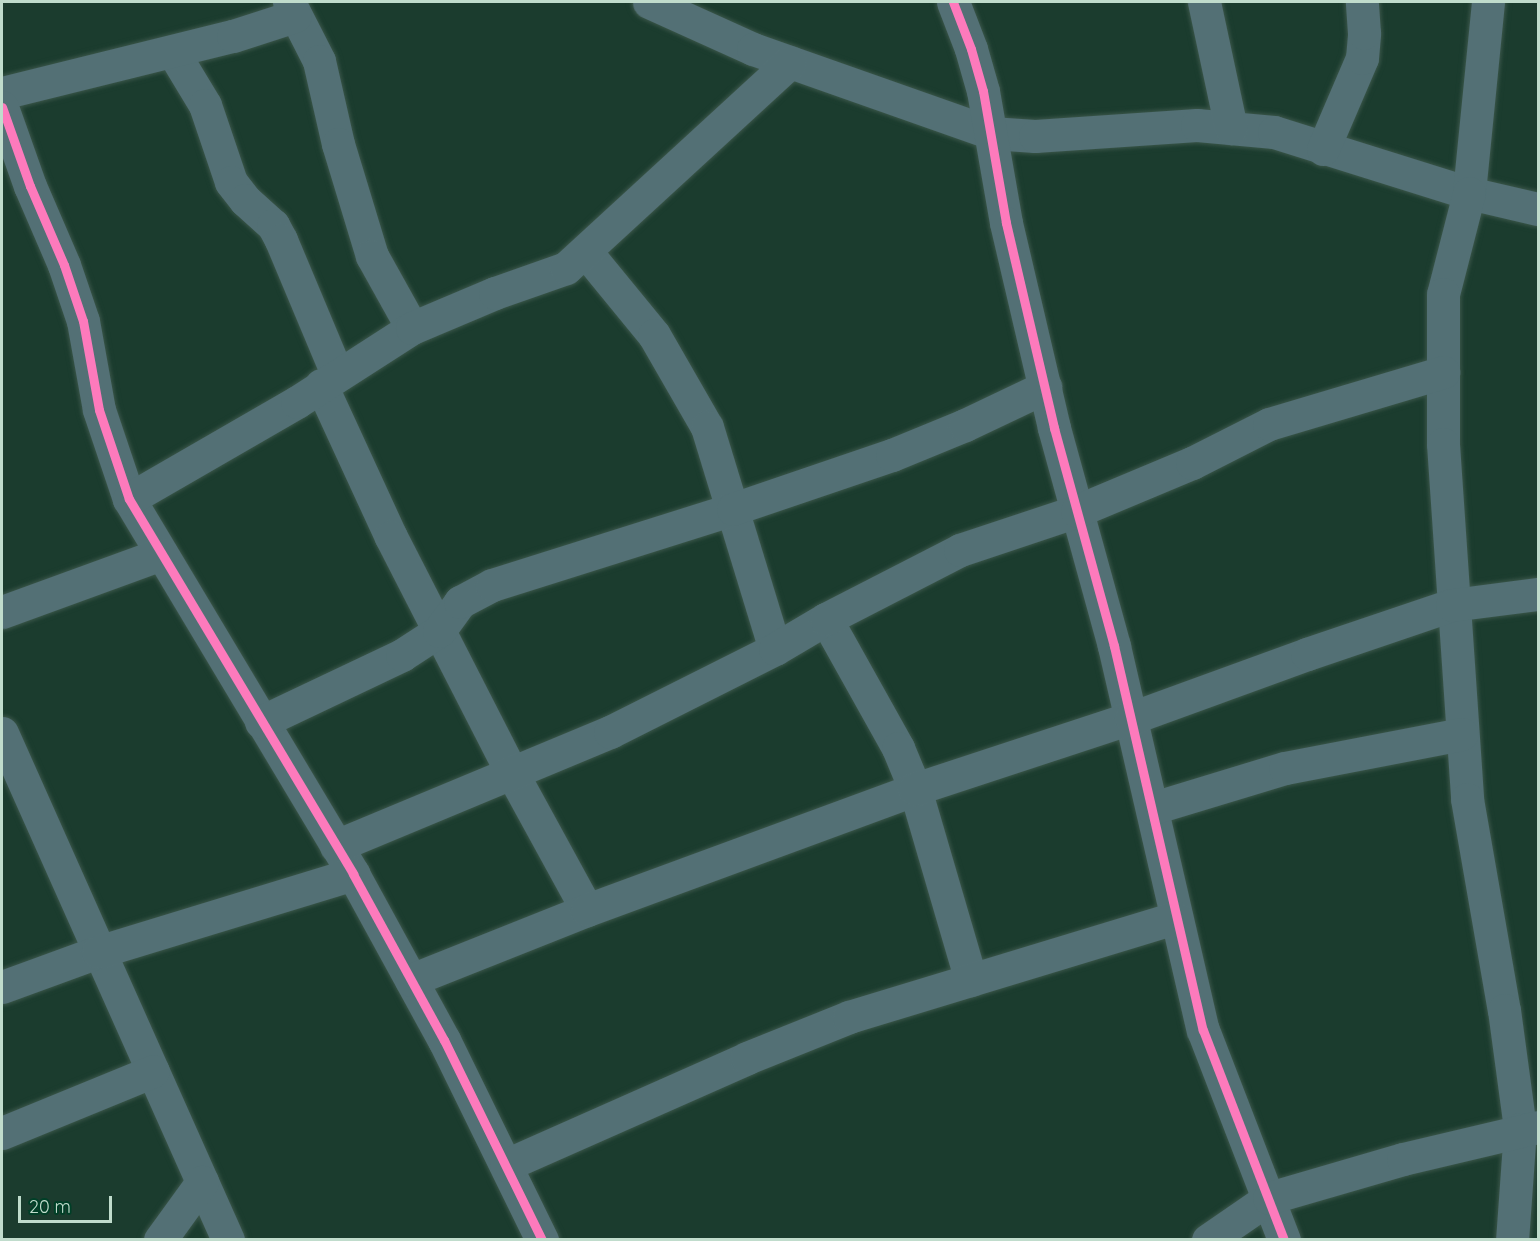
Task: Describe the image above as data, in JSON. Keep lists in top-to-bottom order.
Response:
{
  "scale_bar": "20 m"
}
